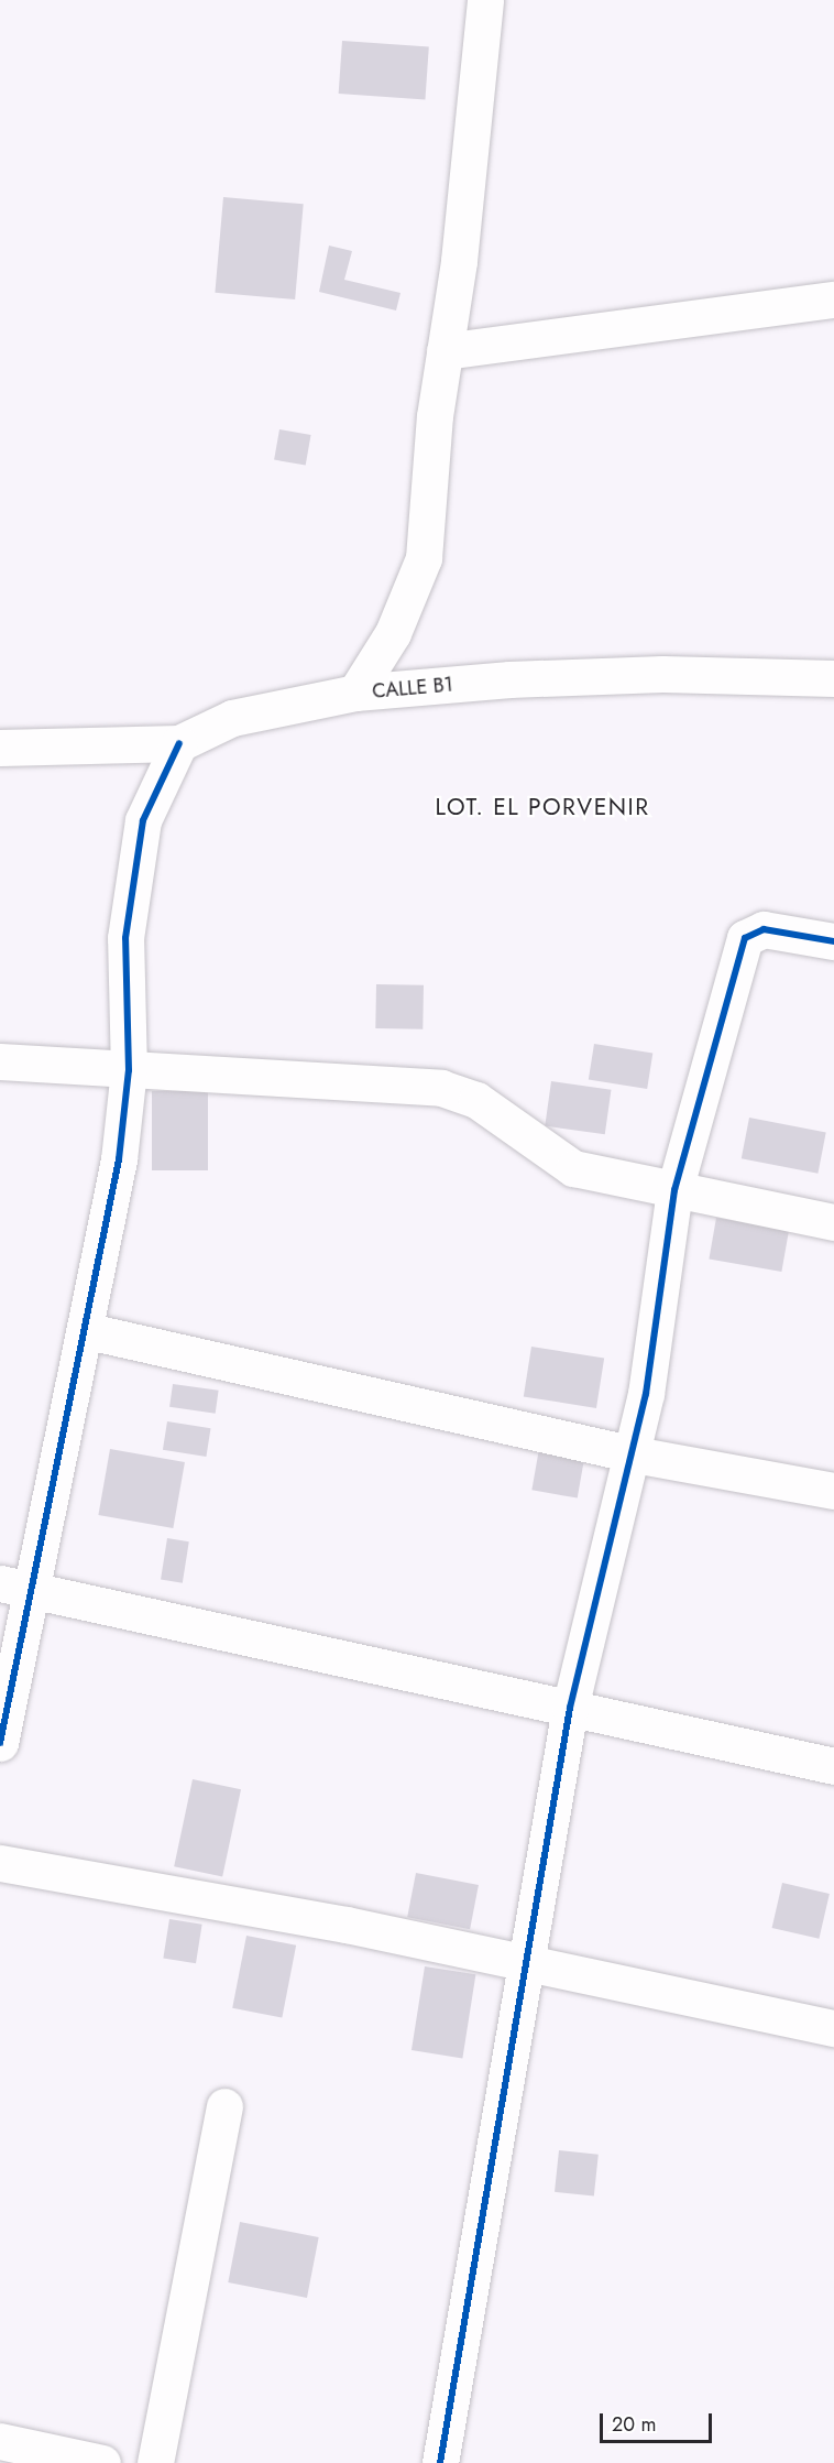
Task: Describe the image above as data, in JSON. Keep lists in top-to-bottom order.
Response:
{
  "streets": {
    "street": ["CALLE B1"]
  },
  "districts": ["LOT. EL PORVENIR"],
  "scale_bar": "20 m"
}
